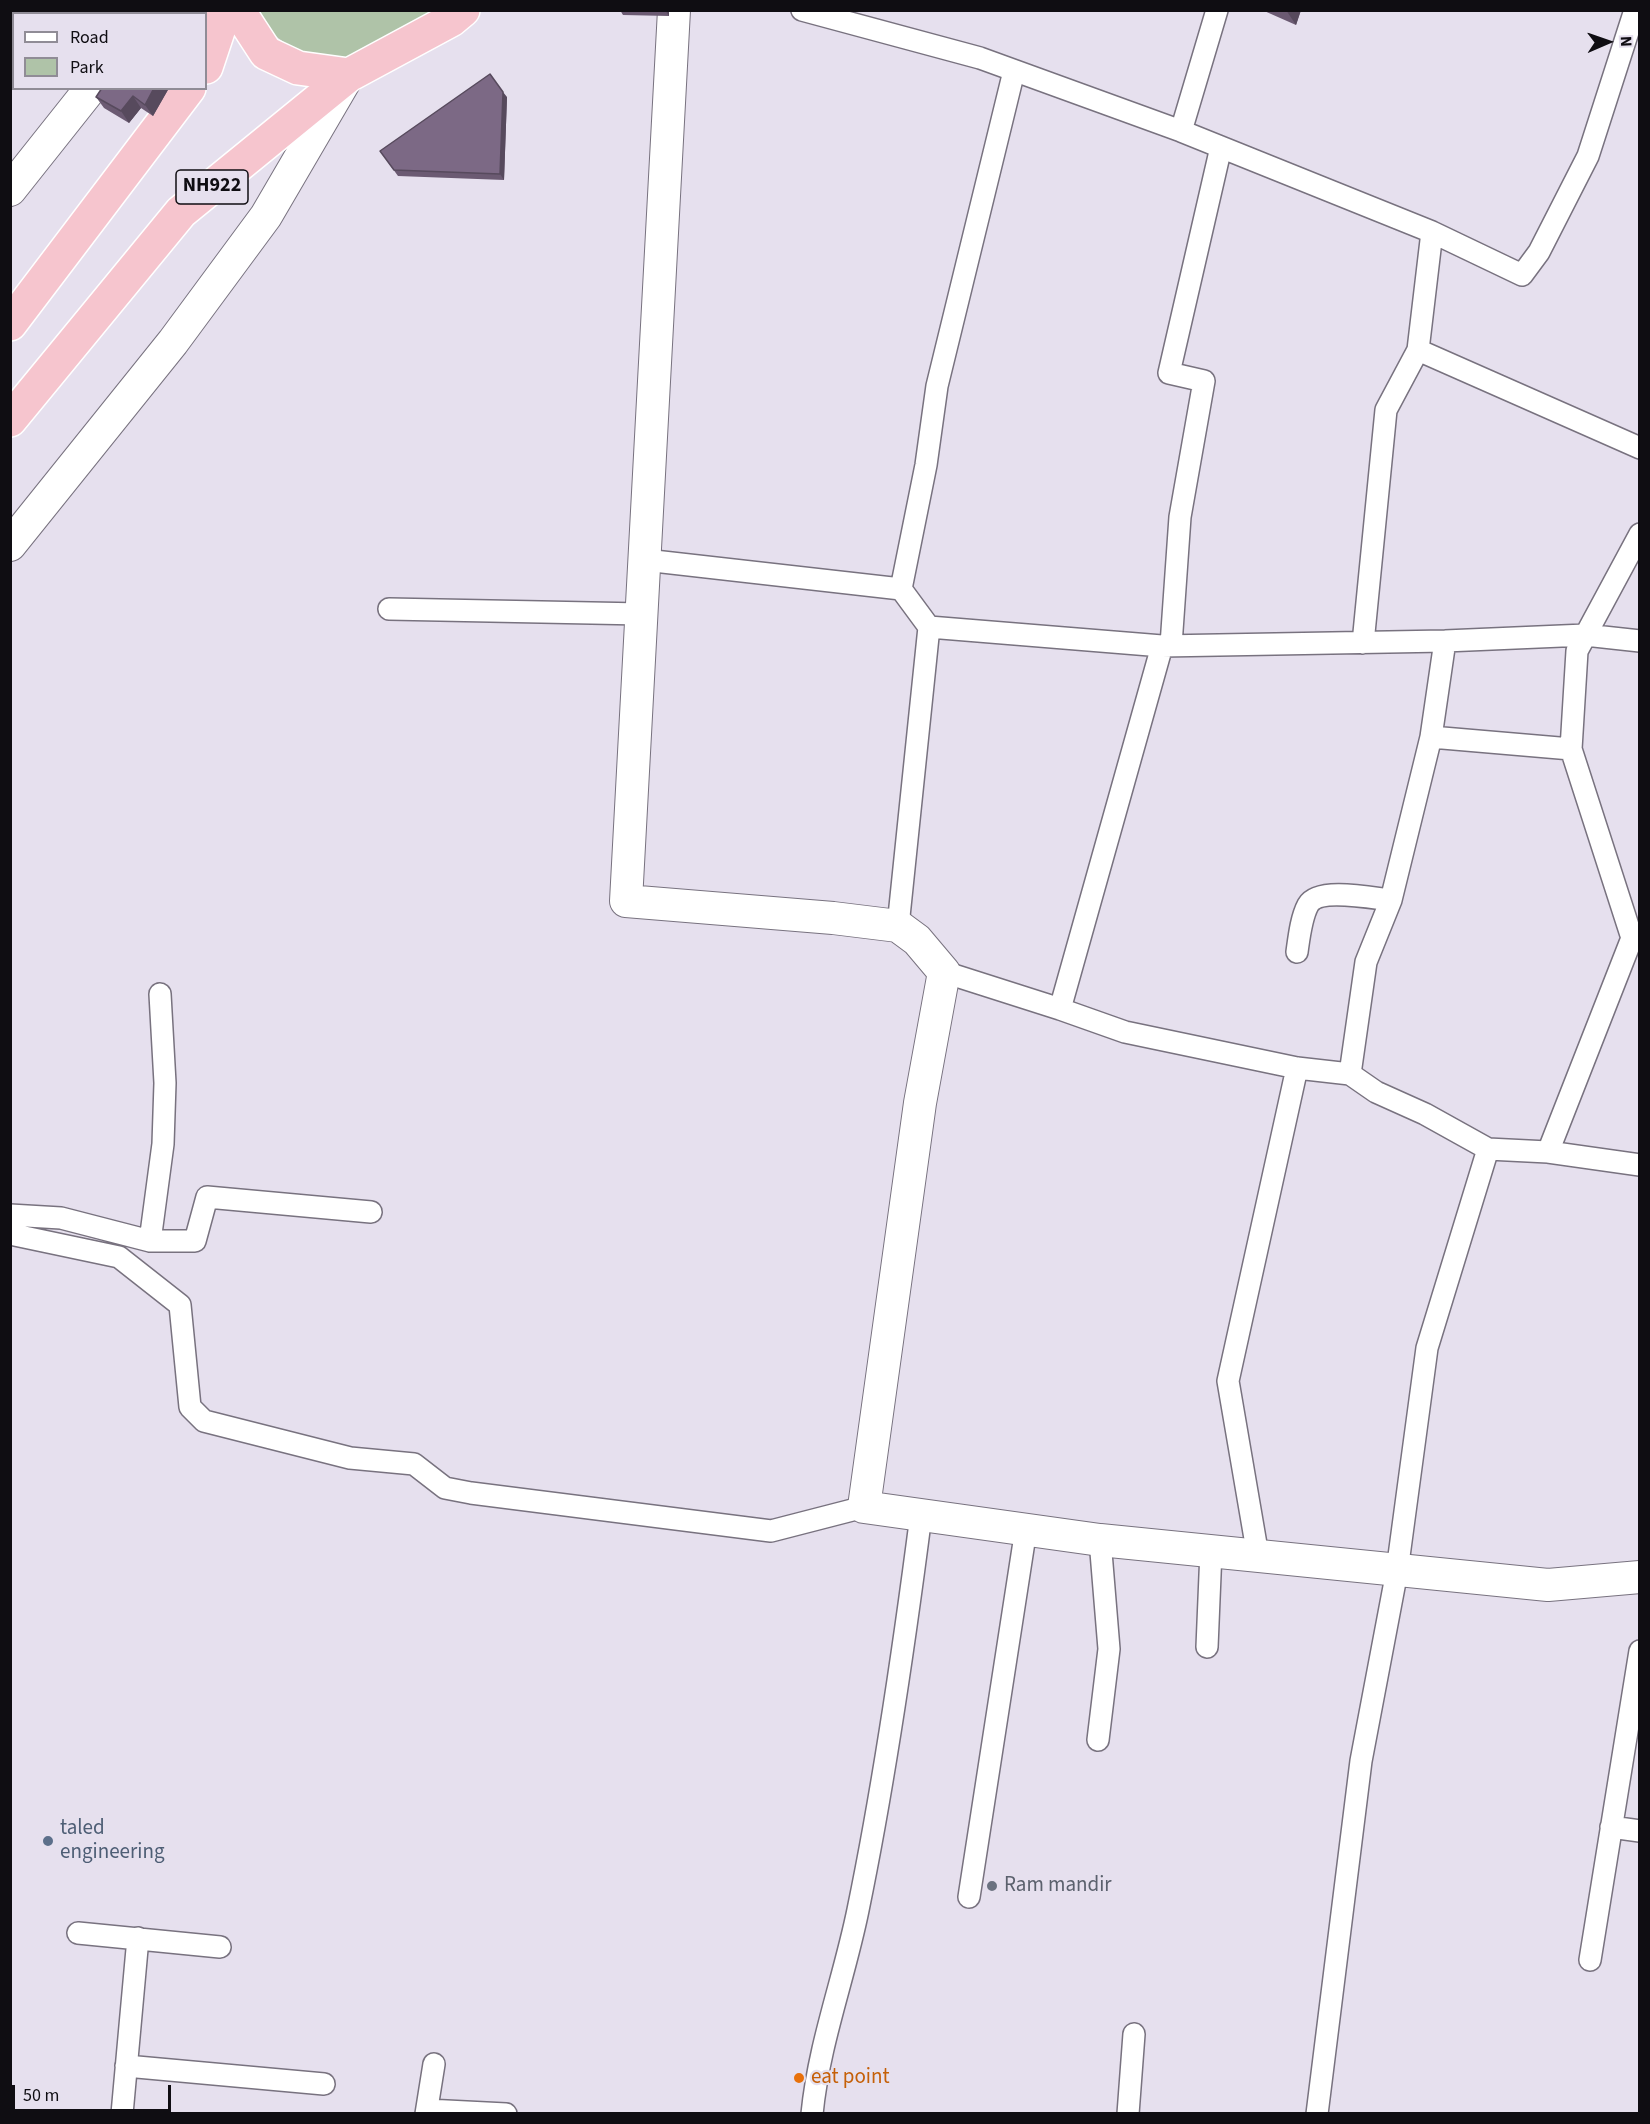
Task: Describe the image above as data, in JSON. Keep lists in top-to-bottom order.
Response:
{
  "streets": {
    "highway": ["NH922"]
  },
  "places": ["taled engineering", "Ram mandir", "eat point"],
  "legend": ["Road", "Park"],
  "scale_bar": "50 m",
  "north": "right"
}
